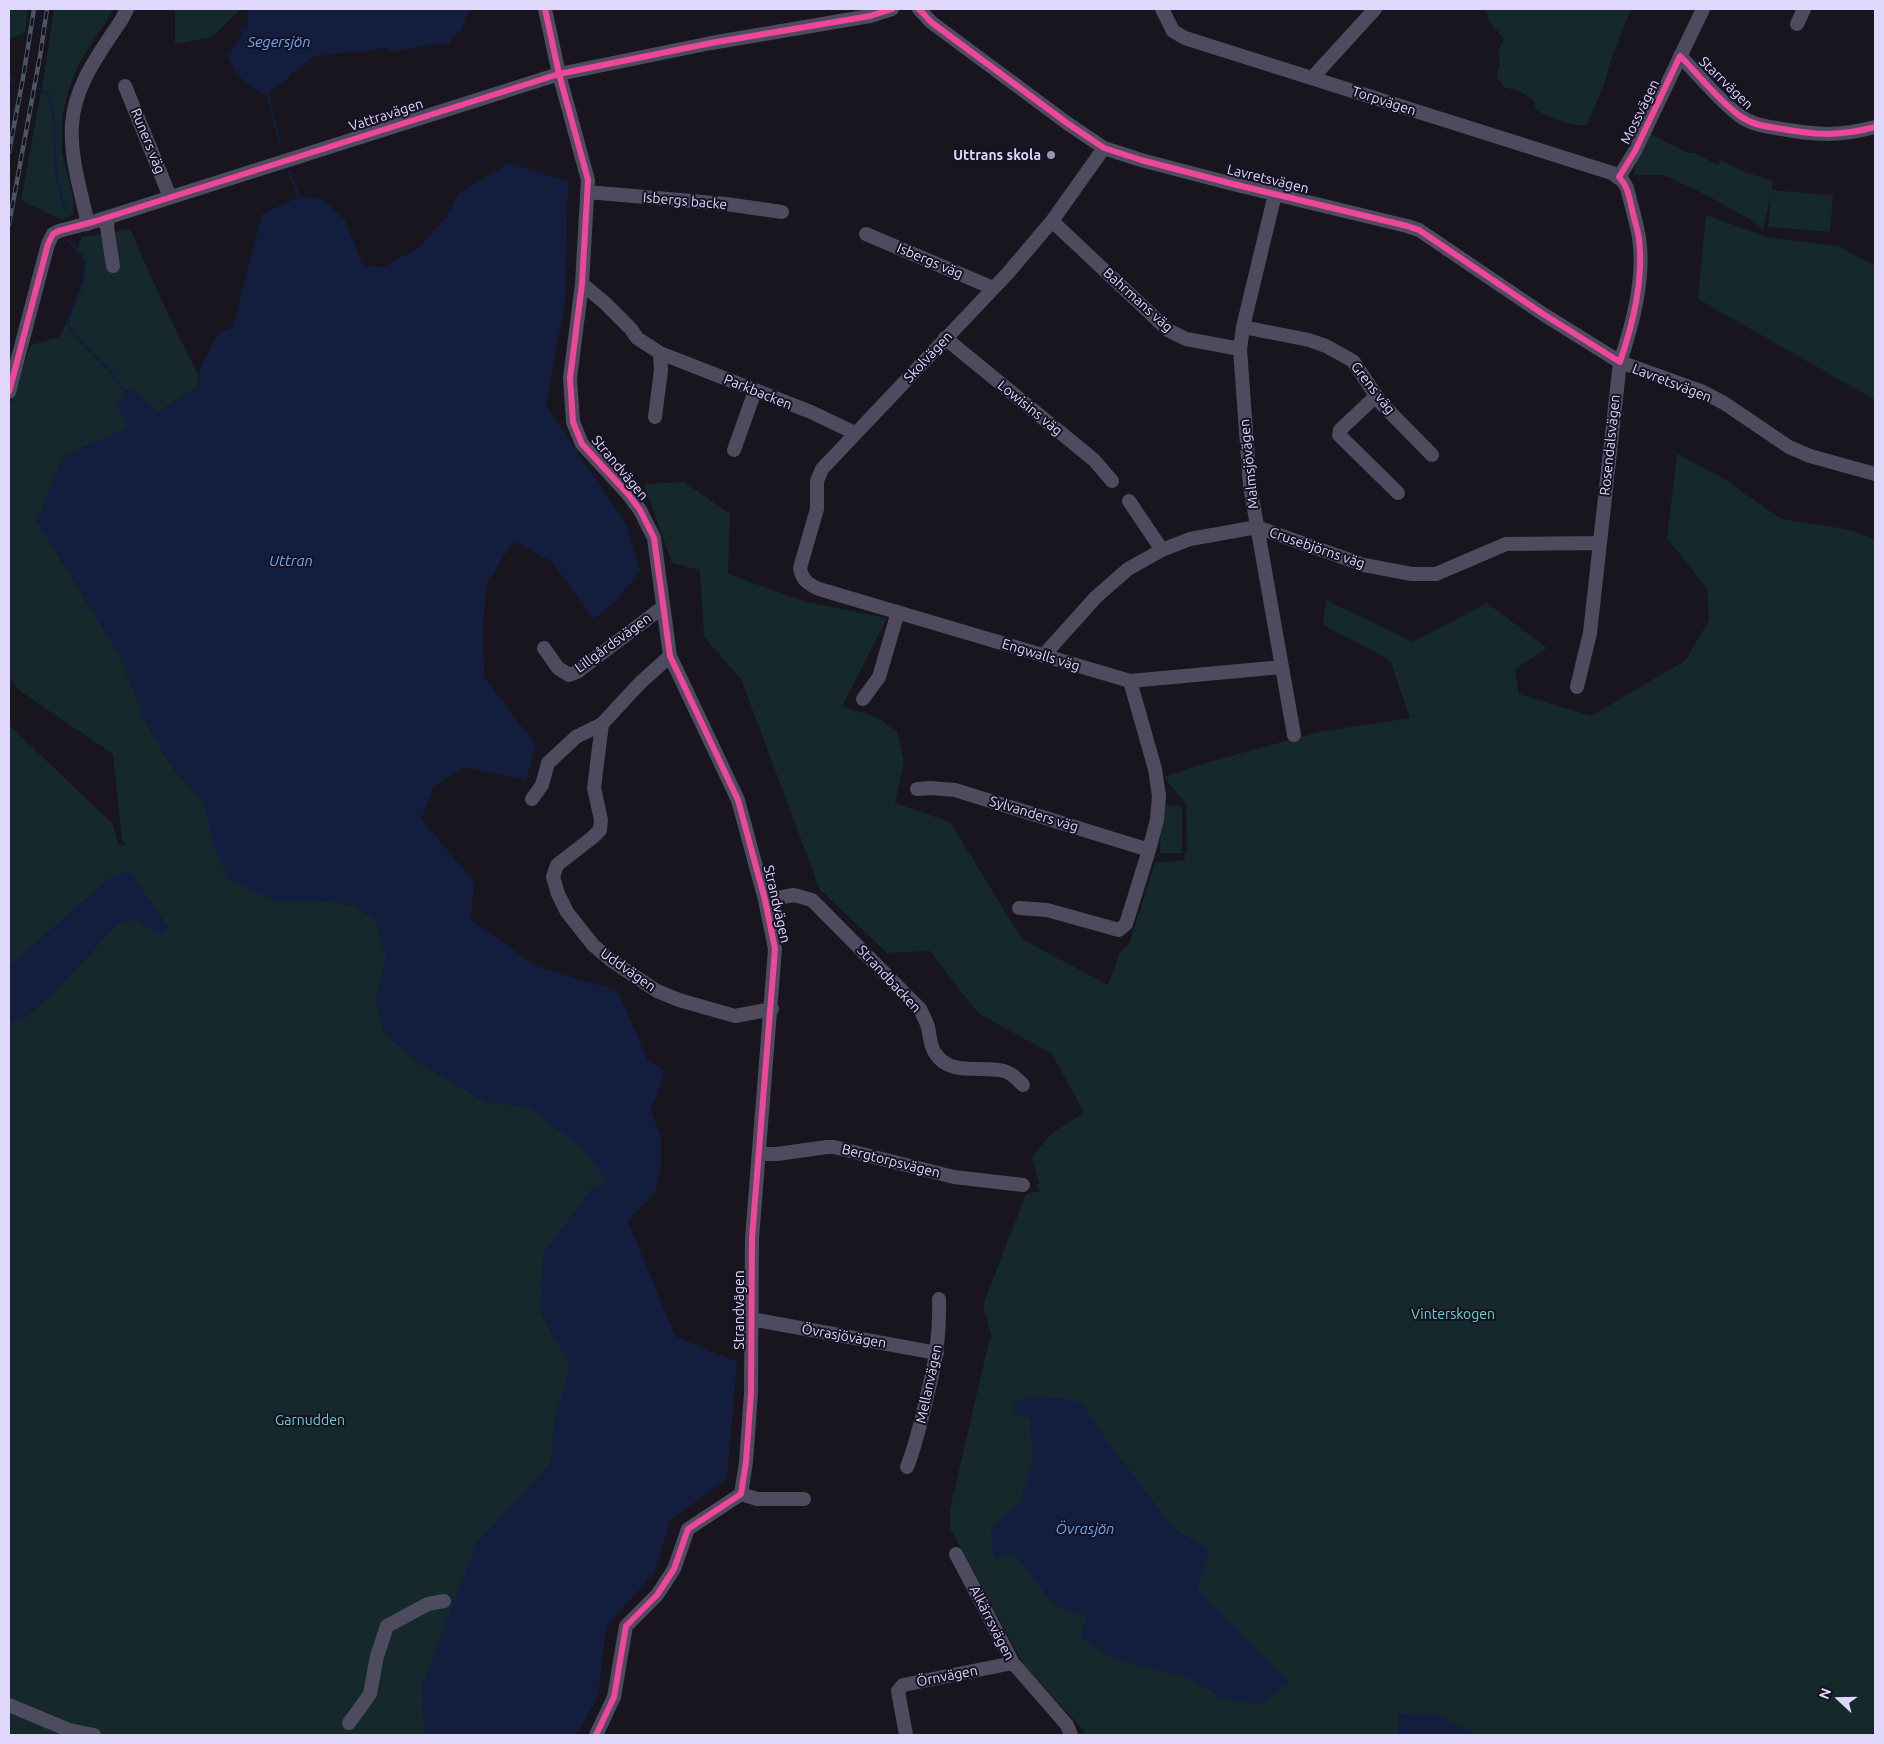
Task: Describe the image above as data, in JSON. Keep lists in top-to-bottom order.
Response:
{
  "streets": {
    "street": [
      "Starrvägen",
      "Torpvägen",
      "Mossvägen",
      "Vattravägen",
      "Runers väg",
      "Lavretsvägen",
      "Isbergs backe",
      "Isbergs väg",
      "Bahrmans väg",
      "Skolvägen",
      "Grens väg",
      "Parkbacken",
      "Lowisins väg",
      "Rosendalsvägen",
      "Malmsjövägen",
      "Strandvägen",
      "Crusebjörns väg",
      "Lillgårdsvägen",
      "Engwalls väg",
      "Sylvanders väg",
      "Uddvägen",
      "Strandbacken",
      "Bergtorpsvägen",
      "Övrasjövägen",
      "Mellanvägen",
      "Alkärrsvägen",
      "Örnvägen"
    ]
  },
  "crossings": [
    ["Starrvägen", "Mossvägen"],
    ["Torpvägen", "Mossvägen"],
    ["Torpvägen", "Rosendalsvägen"],
    ["Mossvägen", "Rosendalsvägen"],
    ["Vattravägen", "Runers väg"],
    ["Vattravägen", "Strandvägen"],
    ["Lavretsvägen", "Skolvägen"],
    ["Lavretsvägen", "Rosendalsvägen"],
    ["Lavretsvägen", "Malmsjövägen"],
    ["Isbergs backe", "Strandvägen"],
    ["Isbergs väg", "Skolvägen"],
    ["Bahrmans väg", "Skolvägen"],
    ["Bahrmans väg", "Malmsjövägen"],
    ["Skolvägen", "Parkbacken"],
    ["Skolvägen", "Lowisins väg"],
    ["Skolvägen", "Engwalls väg"],
    ["Grens väg", "Malmsjövägen"],
    ["Parkbacken", "Strandvägen"],
    ["Rosendalsvägen", "Crusebjörns väg"],
    ["Malmsjövägen", "Crusebjörns väg"],
    ["Malmsjövägen", "Engwalls väg"],
    ["Strandvägen", "Lillgårdsvägen"],
    ["Strandvägen", "Uddvägen"],
    ["Strandvägen", "Strandbacken"],
    ["Strandvägen", "Bergtorpsvägen"],
    ["Strandvägen", "Övrasjövägen"],
    ["Crusebjörns väg", "Engwalls väg"],
    ["Övrasjövägen", "Mellanvägen"],
    ["Alkärrsvägen", "Örnvägen"]
  ],
  "water": ["Segersjön", "Uttran", "Övrasjön"],
  "parks": ["Vinterskogen", "Garnudden"],
  "places": ["Uttrans skola"],
  "north": "left"
}
